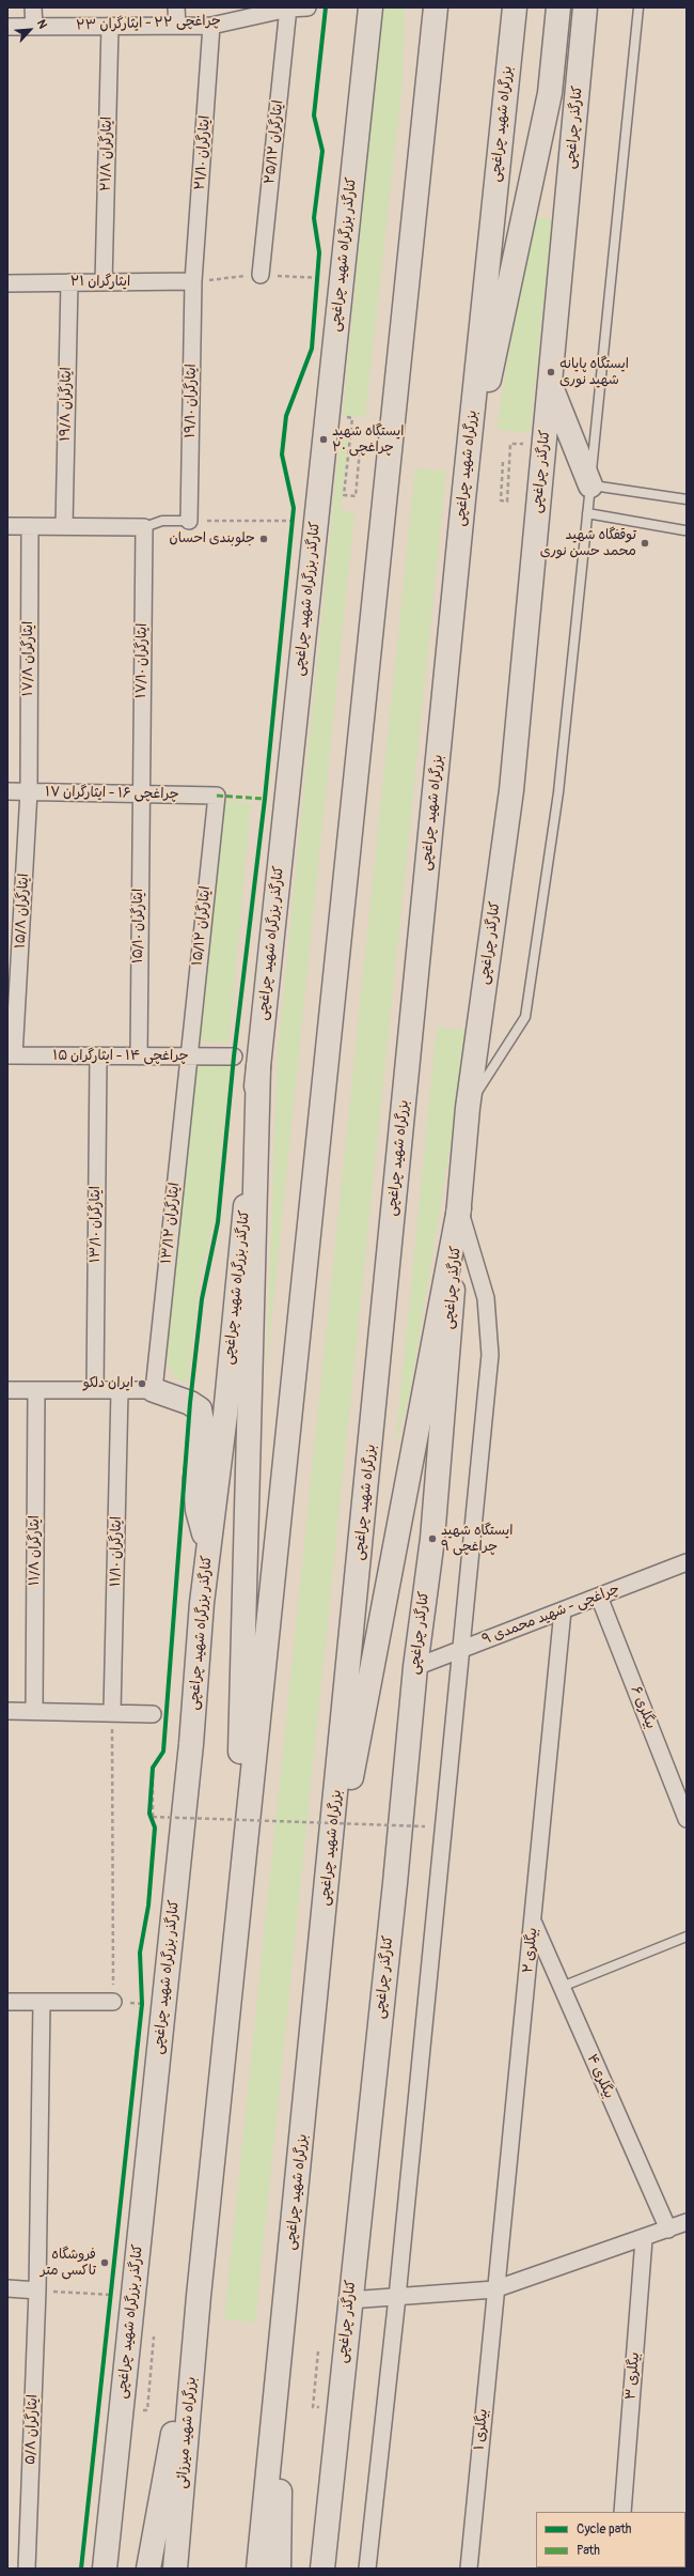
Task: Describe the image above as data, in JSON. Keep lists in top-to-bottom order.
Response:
{
  "streets": {
    "main road": [
      "بزرگراه شهید چراغچی",
      "کنارگذر چراغچی",
      "کنارگذر بزرگراه شهید چراغچی",
      "بزرگراه شهید میرزائی"
    ],
    "street": [
      "چراغچی ۲۲ - ایثارگران ۲۳",
      "ایثارگران ۲۵/۱۲",
      "ایثارگران ۲۱/۱۰",
      "ایثارگران ۲۱/۸",
      "ایثارگران ۲۱",
      "ایثارگران ۱۹/۱۰",
      "ایثارگران ۱۹/۸",
      "ایثارگران ۱۷/۸",
      "ایثارگران ۱۷/۱۰",
      "چراغچی ۱۶ - ایثارگران ۱۷",
      "ایثارگران ۱۵/۸",
      "ایثارگران ۱۵/۱۰",
      "ایثارگران ۱۵/۱۲",
      "چراغچی ۱۴ - ایثارگران ۱۵",
      "ایثارگران ۱۳/۱۲",
      "ایثارگران ۱۳/۱۰",
      "ایثارگران ۱۱/۸",
      "ایثارگران ۱۱/۱۰",
      "۹ چراغچی - شهید محمدی",
      "بیگلری ۶",
      "بیگلری ۲",
      "بیگلری ۴",
      "بیگلری ۳",
      "ایثارگران ۵/۸",
      "بیگلری ۱"
    ]
  },
  "crossings": [
    ["چراغچی ۲۲ - ایثارگران ۲۳", "ایثارگران ۲۵/۱۲"],
    ["چراغچی ۲۲ - ایثارگران ۲۳", "ایثارگران ۲۱/۱۰"],
    ["چراغچی ۲۲ - ایثارگران ۲۳", "ایثارگران ۲۱/۸"],
    ["کنارگذر چراغچی", "۹ چراغچی - شهید محمدی"],
    ["ایثارگران ۲۱/۱۰", "ایثارگران ۲۱"],
    ["ایثارگران ۲۱/۱۰", "ایثارگران ۱۹/۱۰"],
    ["ایثارگران ۲۱/۸", "ایثارگران ۲۱"],
    ["ایثارگران ۲۱", "ایثارگران ۱۹/۱۰"],
    ["ایثارگران ۲۱", "ایثارگران ۱۹/۸"],
    ["ایثارگران ۱۷/۸", "چراغچی ۱۶ - ایثارگران ۱۷"],
    ["ایثارگران ۱۷/۸", "ایثارگران ۱۵/۸"],
    ["ایثارگران ۱۷/۱۰", "چراغچی ۱۶ - ایثارگران ۱۷"],
    ["ایثارگران ۱۷/۱۰", "ایثارگران ۱۵/۱۰"],
    ["چراغچی ۱۶ - ایثارگران ۱۷", "ایثارگران ۱۵/۸"],
    ["چراغچی ۱۶ - ایثارگران ۱۷", "ایثارگران ۱۵/۱۰"],
    ["چراغچی ۱۶ - ایثارگران ۱۷", "ایثارگران ۱۵/۱۲"],
    ["ایثارگران ۱۵/۸", "چراغچی ۱۴ - ایثارگران ۱۵"],
    ["ایثارگران ۱۵/۱۰", "چراغچی ۱۴ - ایثارگران ۱۵"],
    ["ایثارگران ۱۵/۱۲", "چراغچی ۱۴ - ایثارگران ۱۵"],
    ["ایثارگران ۱۵/۱۲", "ایثارگران ۱۳/۱۲"],
    ["چراغچی ۱۴ - ایثارگران ۱۵", "ایثارگران ۱۳/۱۲"],
    ["چراغچی ۱۴ - ایثارگران ۱۵", "ایثارگران ۱۳/۱۰"],
    ["۹ چراغچی - شهید محمدی", "بیگلری ۶"],
    ["۹ چراغچی - شهید محمدی", "بیگلری ۲"],
    ["بیگلری ۲", "بیگلری ۴"],
    ["بیگلری ۲", "بیگلری ۱"]
  ],
  "places": [
    "ایستگاه پایانه شهید نوری",
    "ایستگاه شهید چراغچی ۲۰",
    "جلوبندی احسان",
    "توقفگاه شهید محمد حسن نوری",
    "ایران دلکو",
    "ایستگاه شهید چراغچی ۹",
    "فروشگاه تاکسی متر"
  ],
  "legend": ["Cycle path", "Path"],
  "north": "top right"
}
